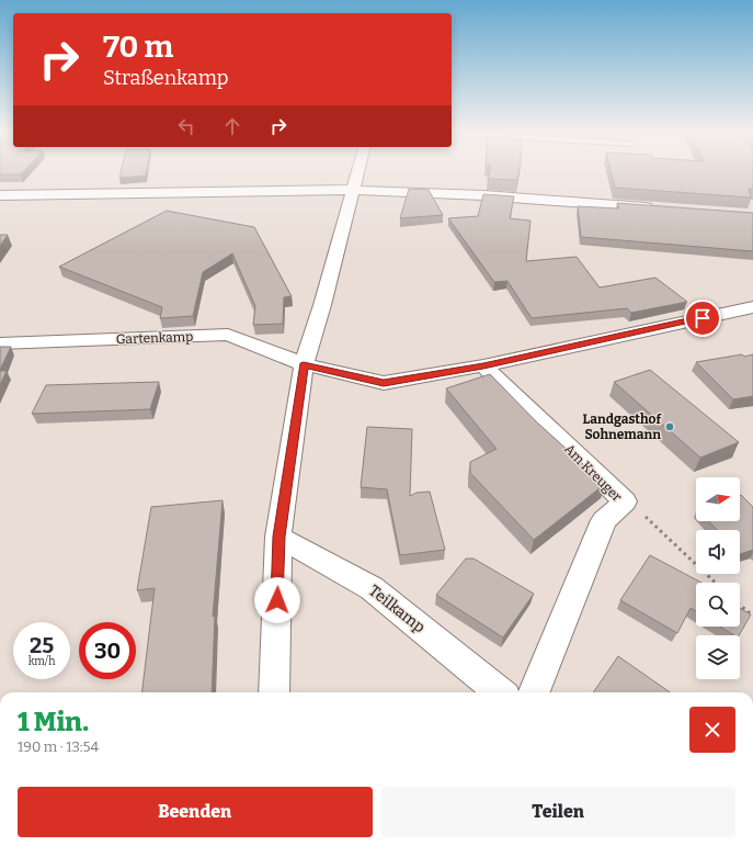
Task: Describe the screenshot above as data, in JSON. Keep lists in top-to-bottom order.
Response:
{
  "streets": {
    "street": ["Gartenkamp", "Am Kreuger", "Teilkamp"]
  },
  "crossings": [
    ["Gartenkamp", "Am Kreuger"]
  ],
  "places": ["Landgasthof Sohnemann"],
  "north": "right",
  "page": {
    "turn": ["70 m", "Straßenkamp"],
    "speed": "25 km/h",
    "limit": "30",
    "heading": ["1 Min.", "190 m · 13:54"],
    "buttons": ["Beenden", "Teilen"]
  }
}
